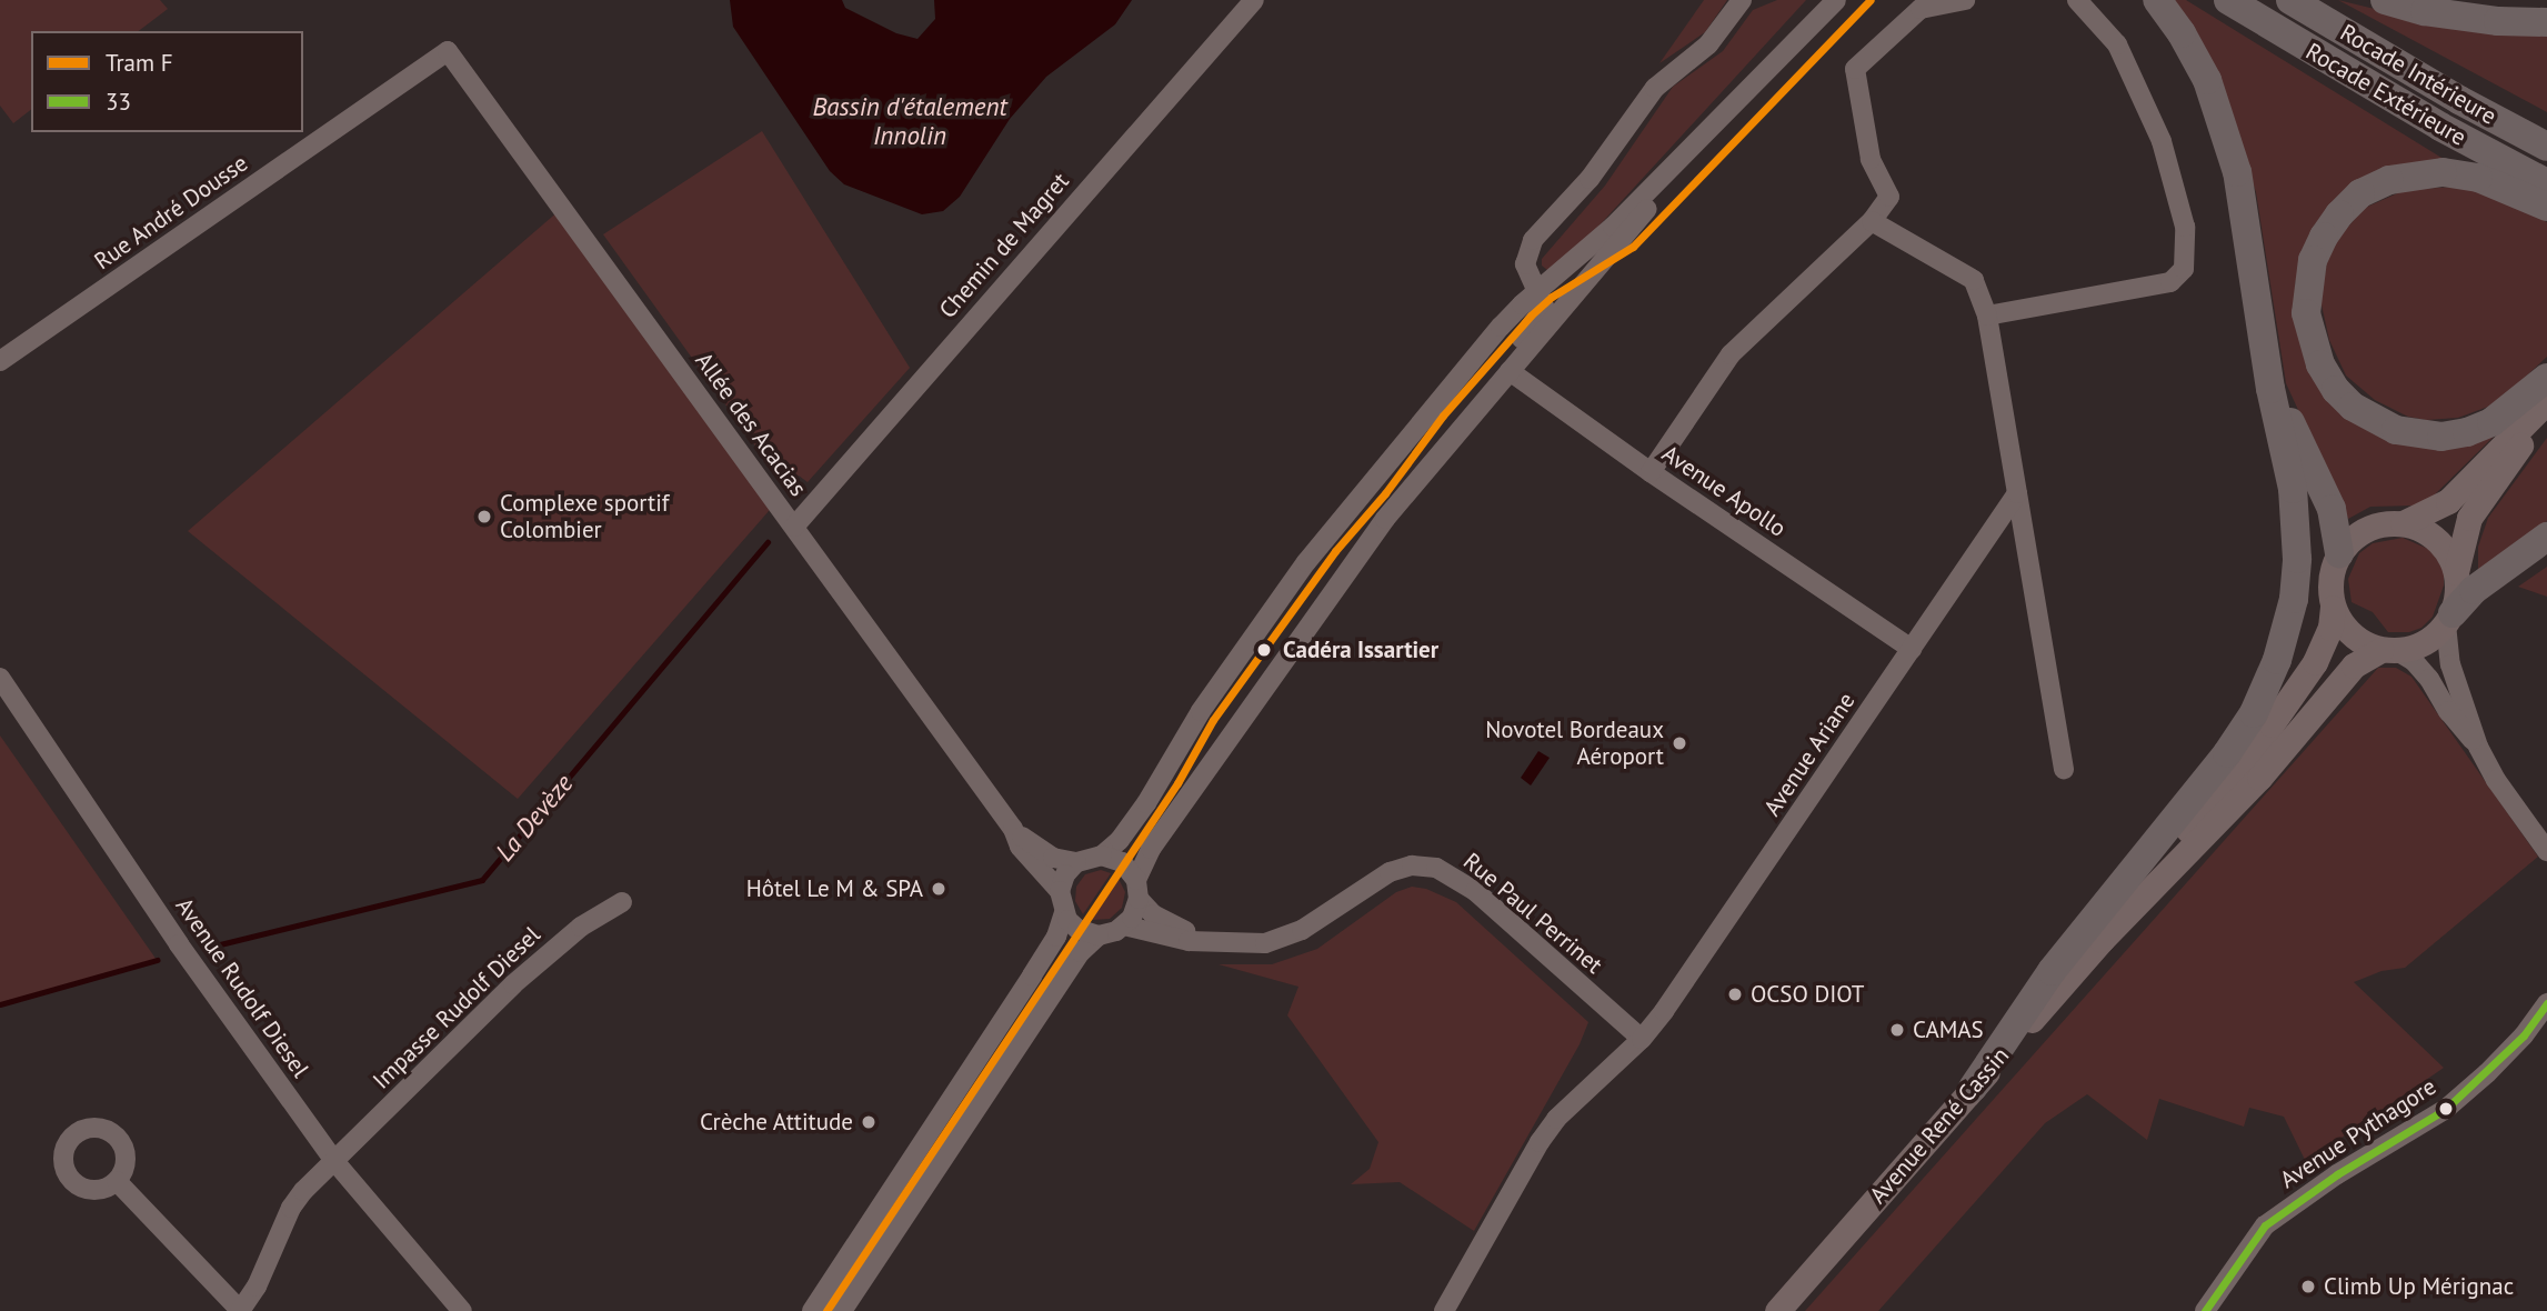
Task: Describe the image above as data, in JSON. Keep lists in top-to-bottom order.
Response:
{
  "streets": {
    "highway": ["Rocade Intérieure", "Rocade Extérieure"],
    "main road": ["Avenue René Cassin"],
    "street": [
      "Rue André Dousse",
      "Chemin de Magret",
      "Allée des Acacias",
      "Avenue Apollo",
      "Avenue Ariane",
      "Rue Paul Perrinet",
      "Avenue Rudolf Diesel",
      "Impasse Rudolf Diesel",
      "Avenue Pythagore"
    ]
  },
  "crossings": [
    ["Rue André Dousse", "Allée des Acacias"],
    ["Chemin de Magret", "Allée des Acacias"],
    ["Allée des Acacias", "Rue Paul Perrinet"],
    ["Avenue Apollo", "Avenue Ariane"],
    ["Avenue Ariane", "Rue Paul Perrinet"],
    ["Avenue Rudolf Diesel", "Impasse Rudolf Diesel"]
  ],
  "water": ["Bassin d'étalement Innolin", "La Devèze"],
  "places": [
    "Complexe sportif Colombier",
    "Cadéra Issartier",
    "Novotel Bordeaux Aéroport",
    "Hôtel Le M & SPA",
    "OCSO DIOT",
    "CAMAS",
    "Crèche Attitude",
    "Climb Up Mérignac"
  ],
  "lines": ["tram line F", "transit line 33"],
  "legend": ["Tram F", "33"]
}
